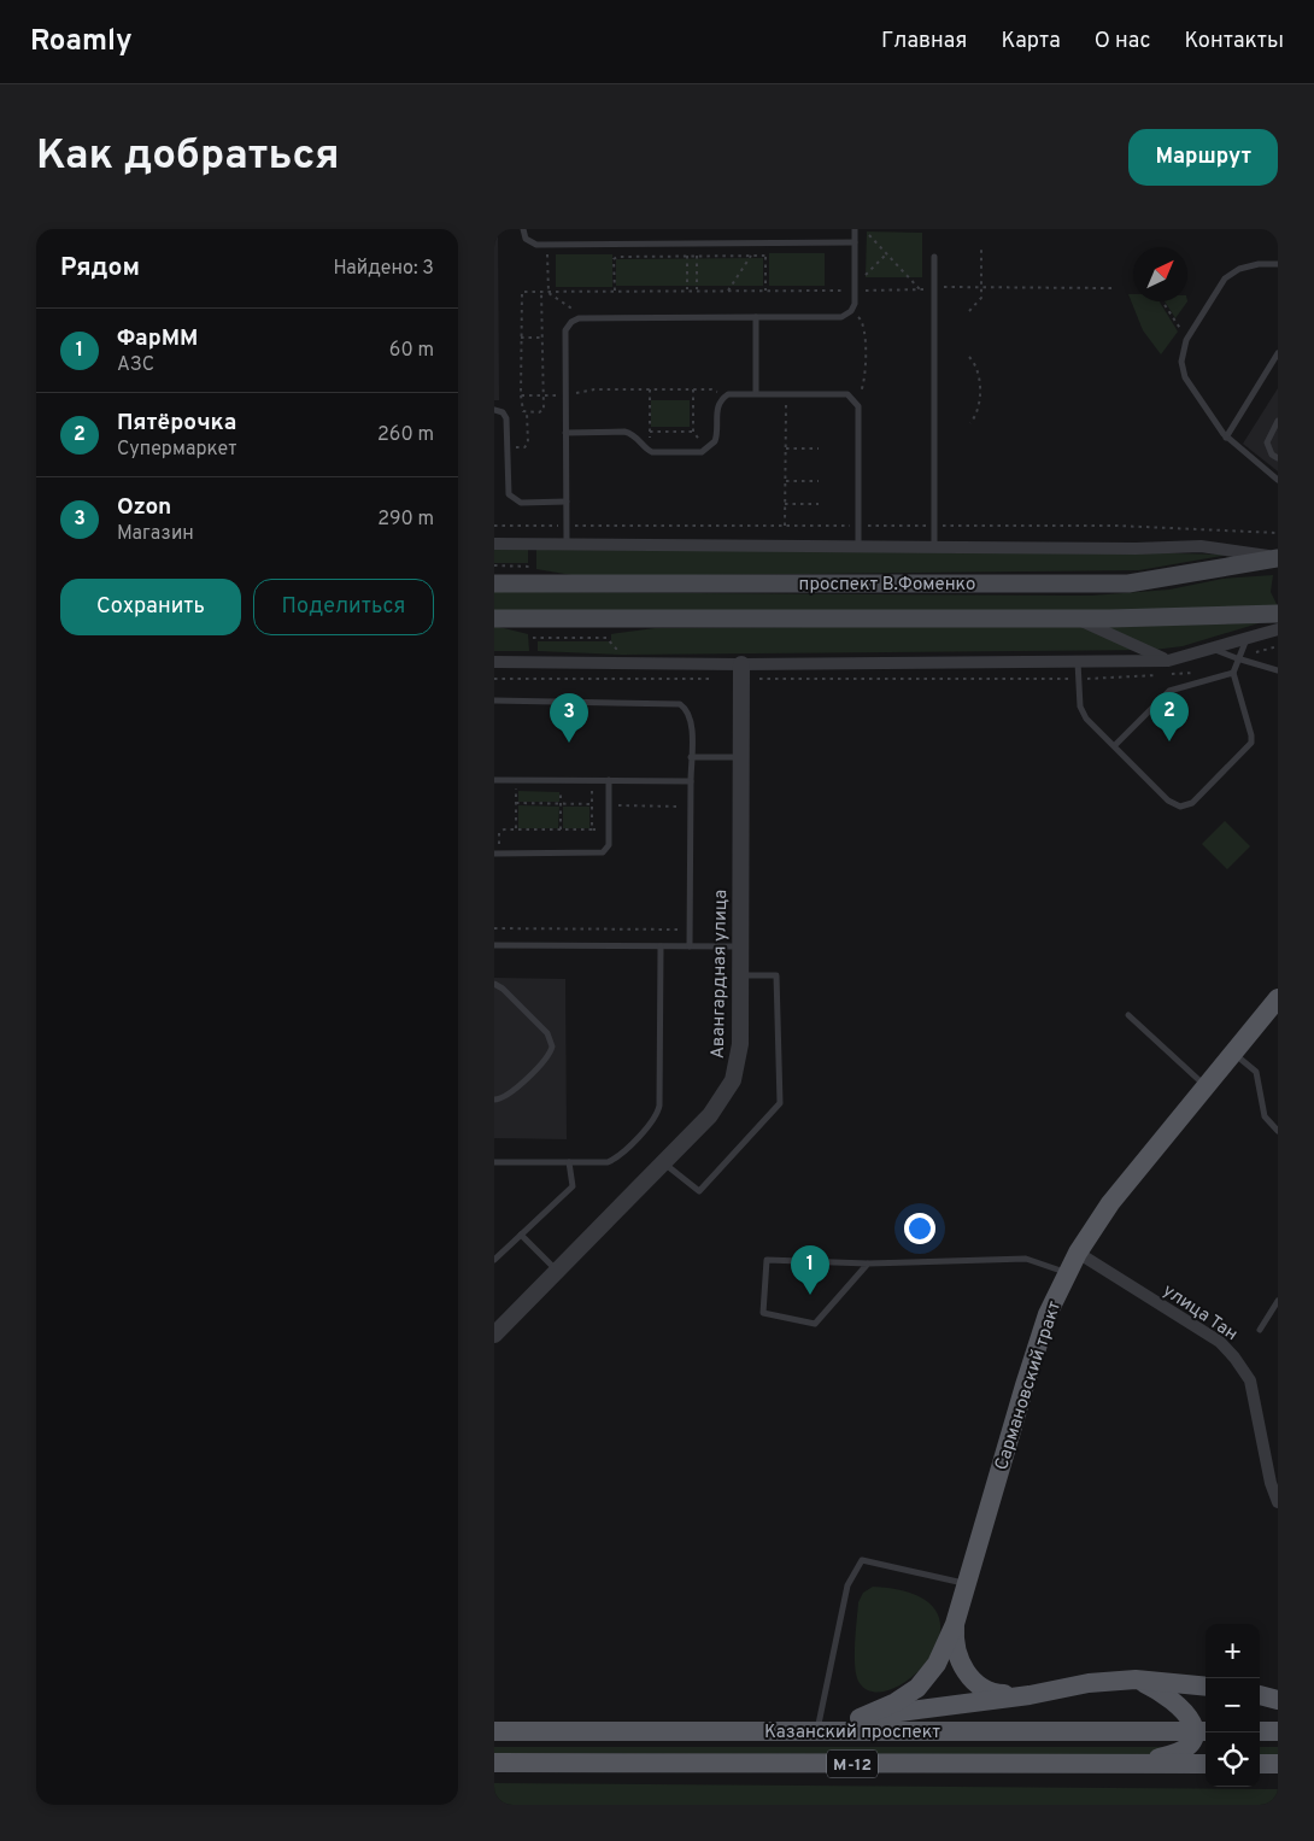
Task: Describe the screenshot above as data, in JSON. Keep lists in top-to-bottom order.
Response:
{
  "streets": {
    "main road": [
      "проспект В.Фоменко",
      "Сармановский тракт",
      "Казанский проспект",
      "М-12"
    ],
    "street": ["Авангардная улица", "улица Тан"]
  },
  "crossings": [
    ["улица Тан", "Сармановский тракт"]
  ],
  "north": "top right",
  "page": {
    "header": "Roamly",
    "nav": [
      "Главная",
      "Карта",
      "О нас",
      "Контакты"
    ],
    "buttons": [
      "Маршрут",
      ["Сохранить", "Поделиться"]
    ],
    "title": "Как добраться",
    "heading": ["Рядом", "Найдено: 3"],
    "list": [
      {
        "mark": "1",
        "name": "ФарММ",
        "note": "АЗС",
        "value": "60 m"
      },
      {
        "mark": "2",
        "name": "Пятёрочка",
        "note": "Супермаркет",
        "value": "260 m"
      },
      {
        "mark": "3",
        "name": "Ozon",
        "note": "Магазин",
        "value": "290 m"
      }
    ],
    "pins": ["2", "3", "1"],
    "map_buttons": ["+", "−"]
  }
}
